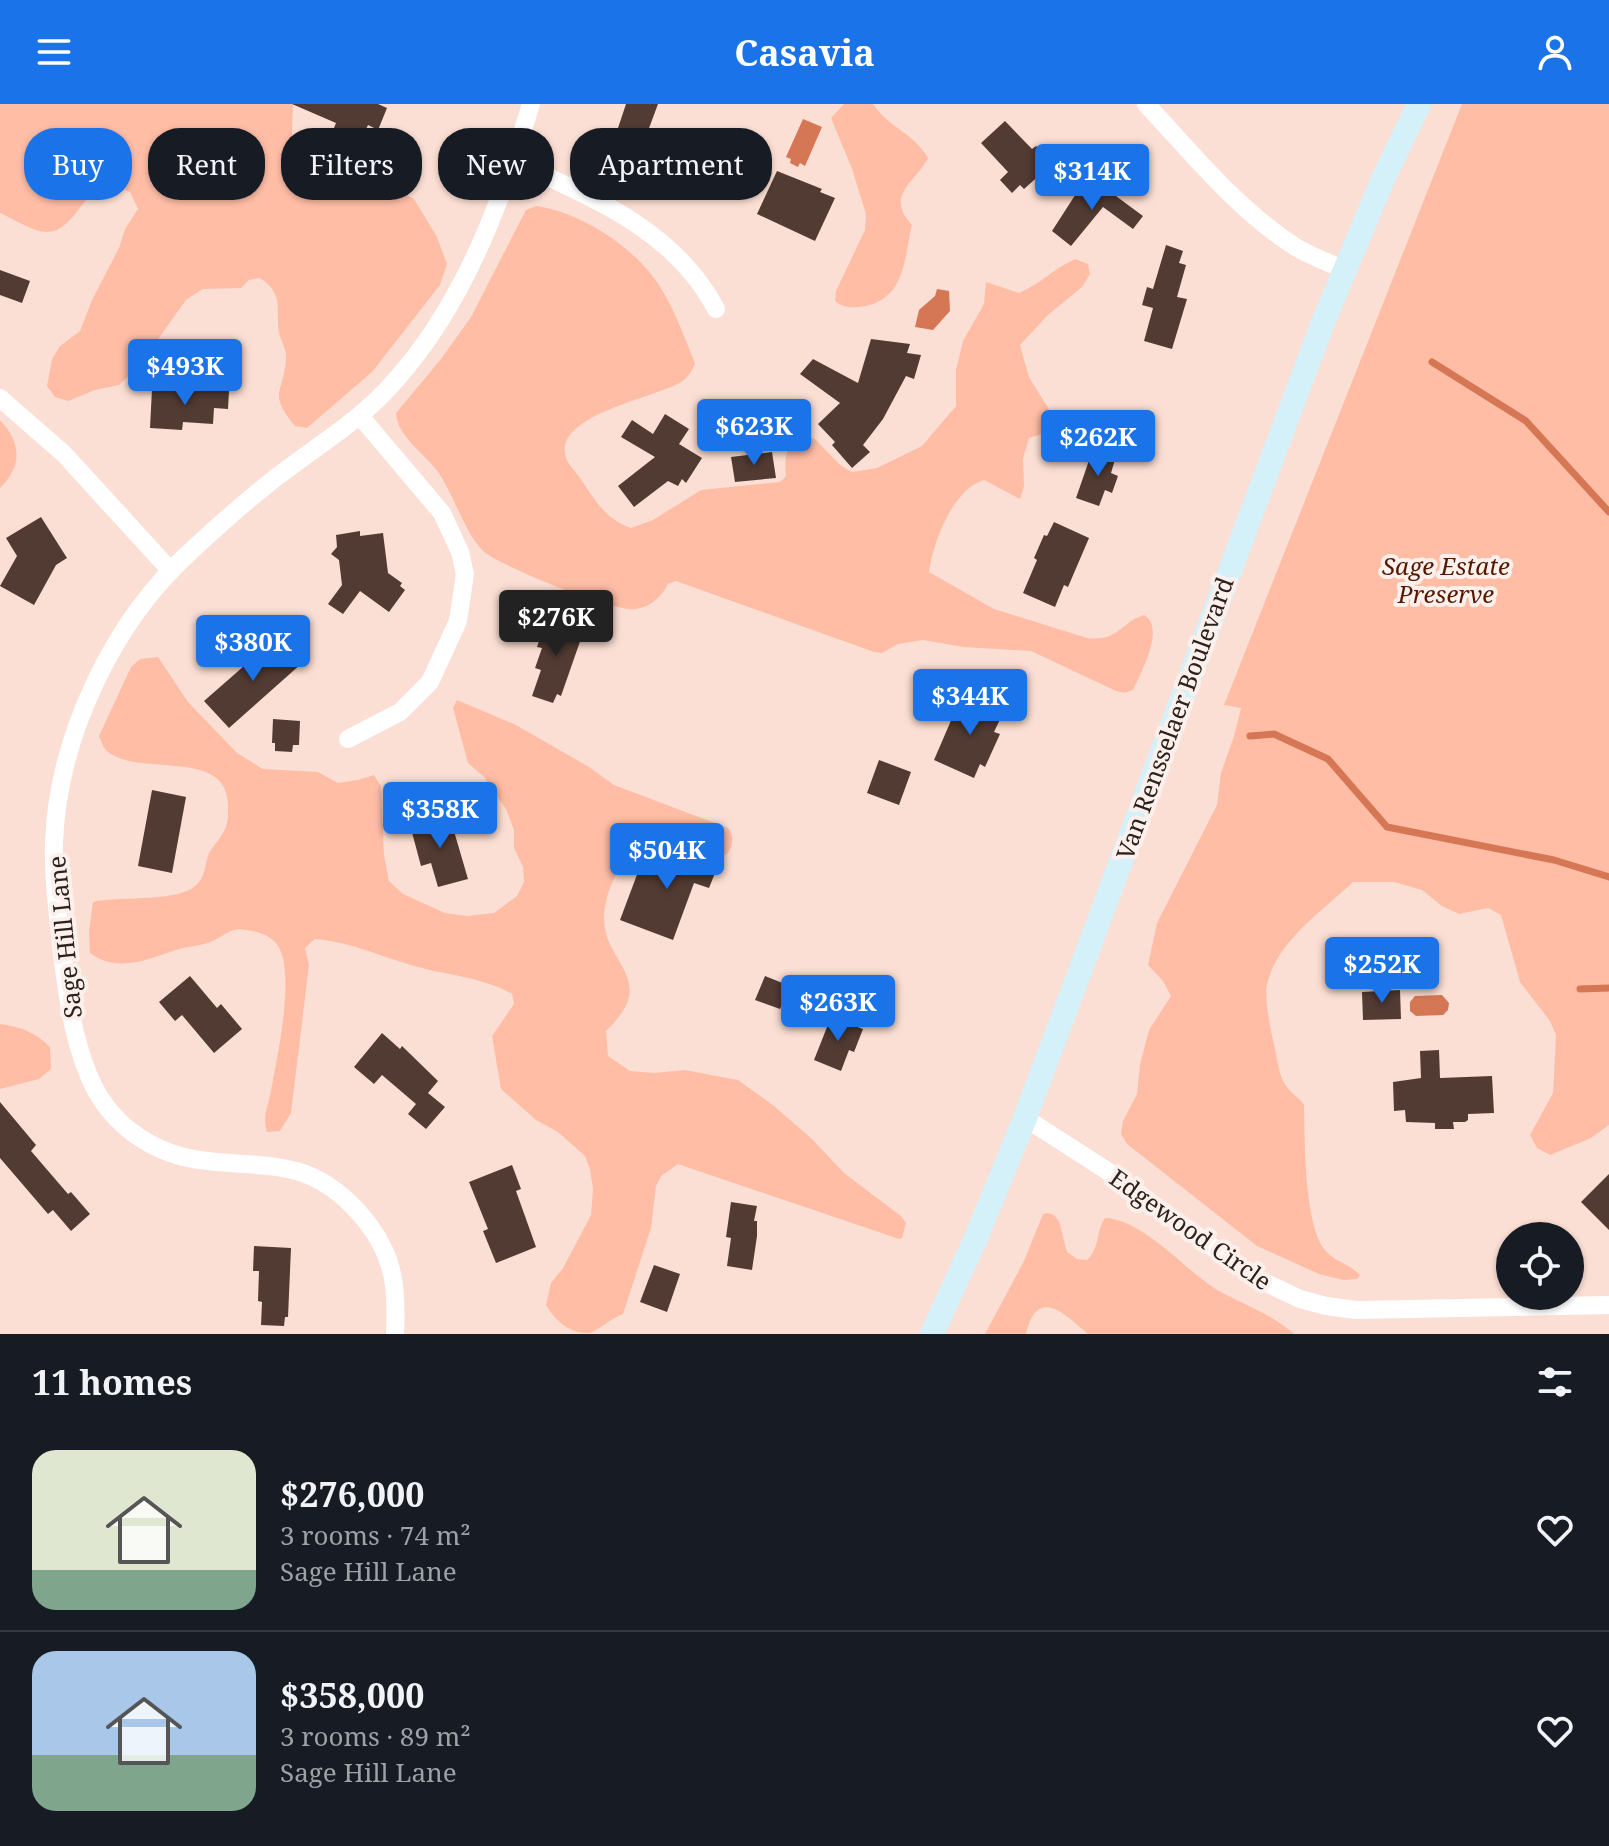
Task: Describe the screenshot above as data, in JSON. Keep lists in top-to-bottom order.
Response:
{
  "streets": {
    "main road": ["Van Rensselaer Boulevard"],
    "street": ["Sage Hill Lane", "Edgewood Circle"]
  },
  "crossings": [
    ["Van Rensselaer Boulevard", "Edgewood Circle"]
  ],
  "parks": ["Sage Estate Preserve"],
  "page": {
    "header": "Casavia",
    "chip": [
      "Buy",
      "Rent",
      "Filters",
      "New",
      "Apartment"
    ],
    "price": [
      "$314K",
      "$493K",
      "$623K",
      "$262K",
      "$276K",
      "$380K",
      "$344K",
      "$358K",
      "$504K",
      "$252K",
      "$263K"
    ],
    "heading": "11 homes",
    "list": [
      {
        "name": "$276,000",
        "note": "3 rooms · 74 m² · Sage Hill Lane"
      },
      {
        "name": "$358,000",
        "note": "3 rooms · 89 m² · Sage Hill Lane"
      }
    ]
  }
}
